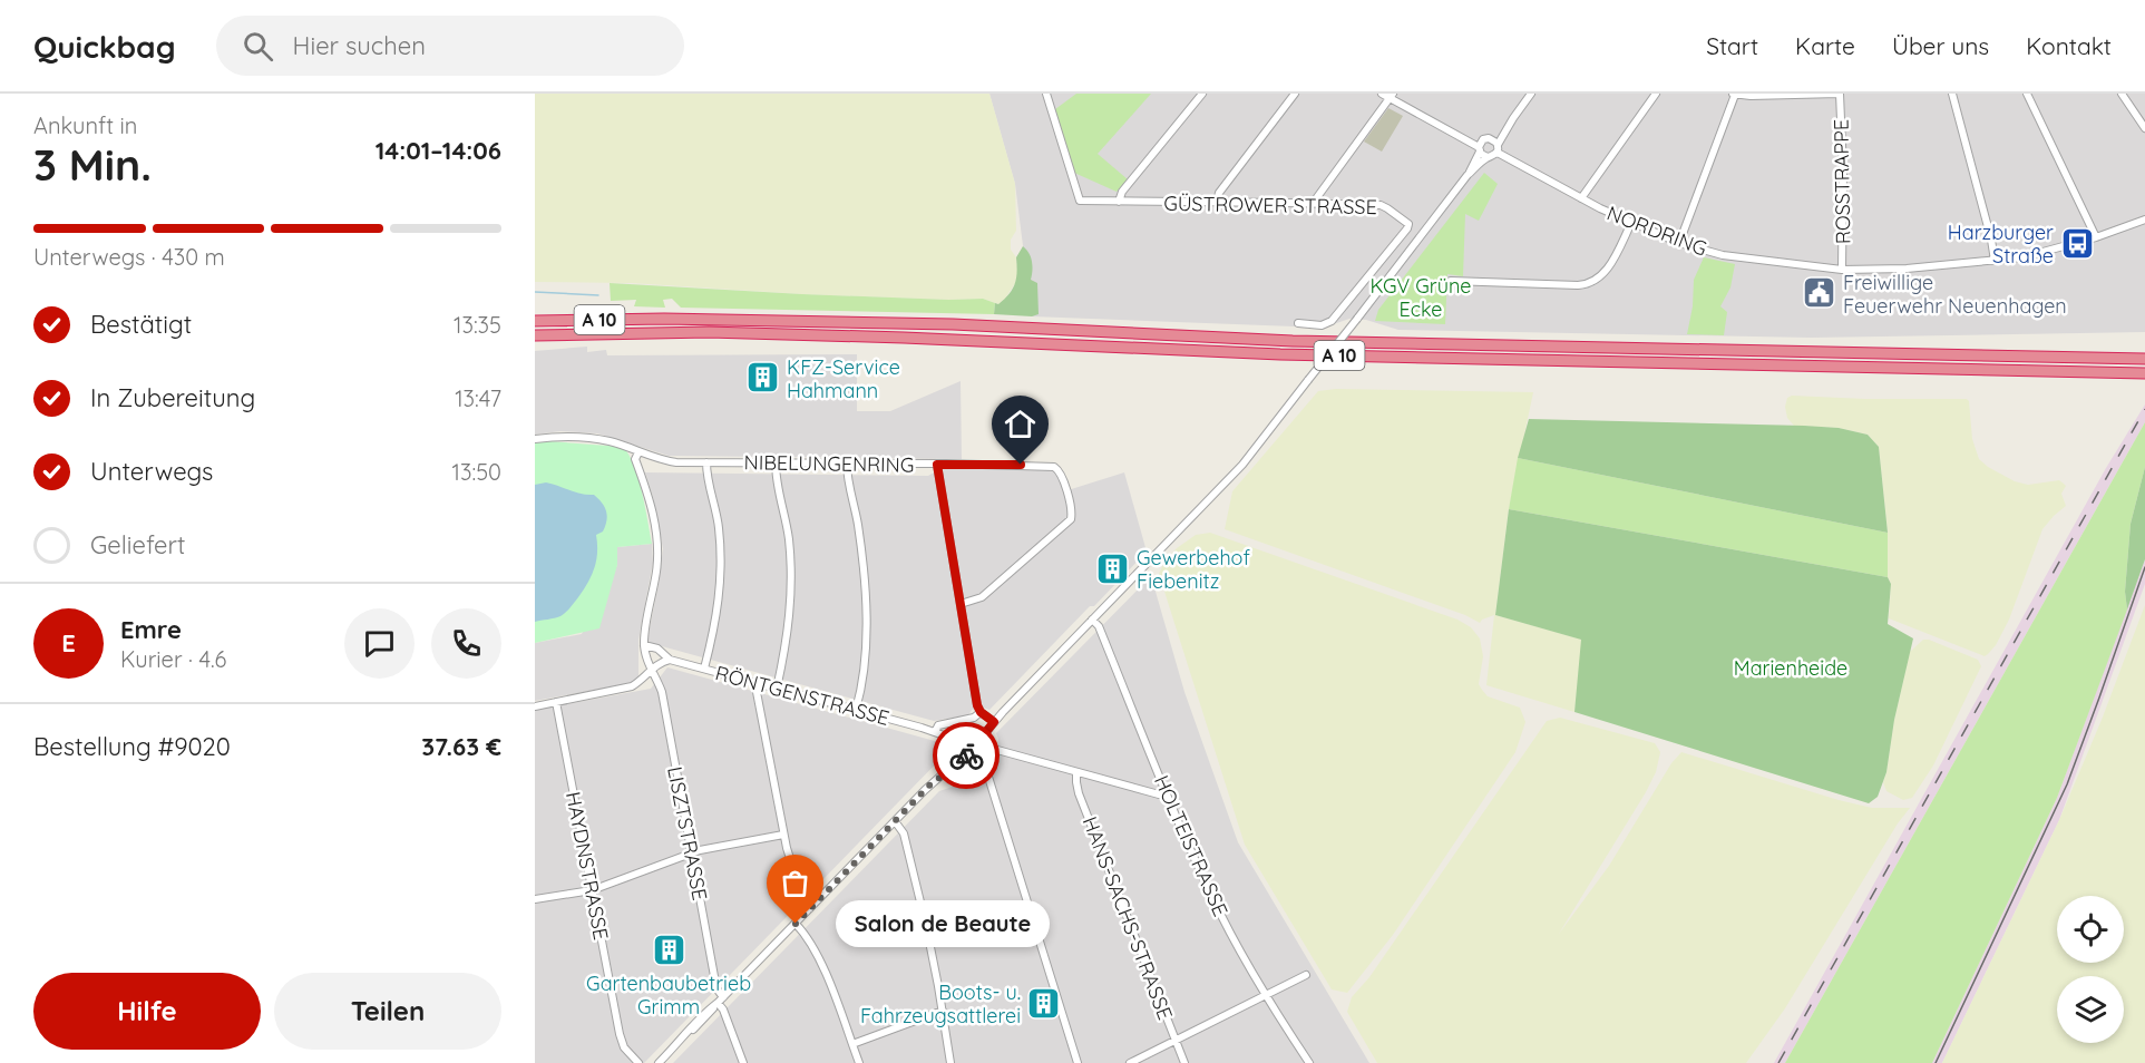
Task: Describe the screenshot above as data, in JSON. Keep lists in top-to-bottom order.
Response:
{
  "streets": {
    "highway": ["A 10"],
    "street": [
      "ROSSTRAPPE",
      "GÜSTROWER STRASSE",
      "NORDRING",
      "NIBELUNGENRING",
      "RÖNTGENSTRASSE",
      "LISZTSTRASSE",
      "HOLTEISTRASSE",
      "HAYDNSTRASSE",
      "HANS-SACHS-STRASSE"
    ]
  },
  "crossings": [
    ["ROSSTRAPPE", "NORDRING"],
    ["RÖNTGENSTRASSE", "LISZTSTRASSE"]
  ],
  "parks": ["KGV Grüne Ecke", "Marienheide"],
  "places": {
    "bus stop": ["Harzburger Straße"],
    "public building": ["Freiwillige Feuerwehr Neuenhagen"],
    "building": [
      "KFZ-Service Hahmann",
      "Gewerbehof Fiebenitz",
      "Gartenbaubetrieb Grimm",
      "Boots- u. Fahrzeugsattlerei"
    ],
    "other": ["Salon de Beaute"]
  },
  "page": {
    "header": "Quickbag",
    "search": "Hier suchen",
    "nav": [
      "Start",
      "Karte",
      "Über uns",
      "Kontakt"
    ],
    "heading": ["3 Min.", "Ankunft in", "14:01–14:06"],
    "panel": [
      "Emre",
      "Kurier · 4.6",
      "Bestellung #9020",
      "37.63 €"
    ],
    "bar": "Unterwegs · 430 m",
    "list": [
      ["Bestätigt", "13:35"],
      ["In Zubereitung", "13:47"],
      ["Unterwegs", "13:50"],
      "Geliefert"
    ],
    "round": "E",
    "bubble": "Salon de Beaute",
    "buttons": ["Hilfe", "Teilen"]
  }
}
